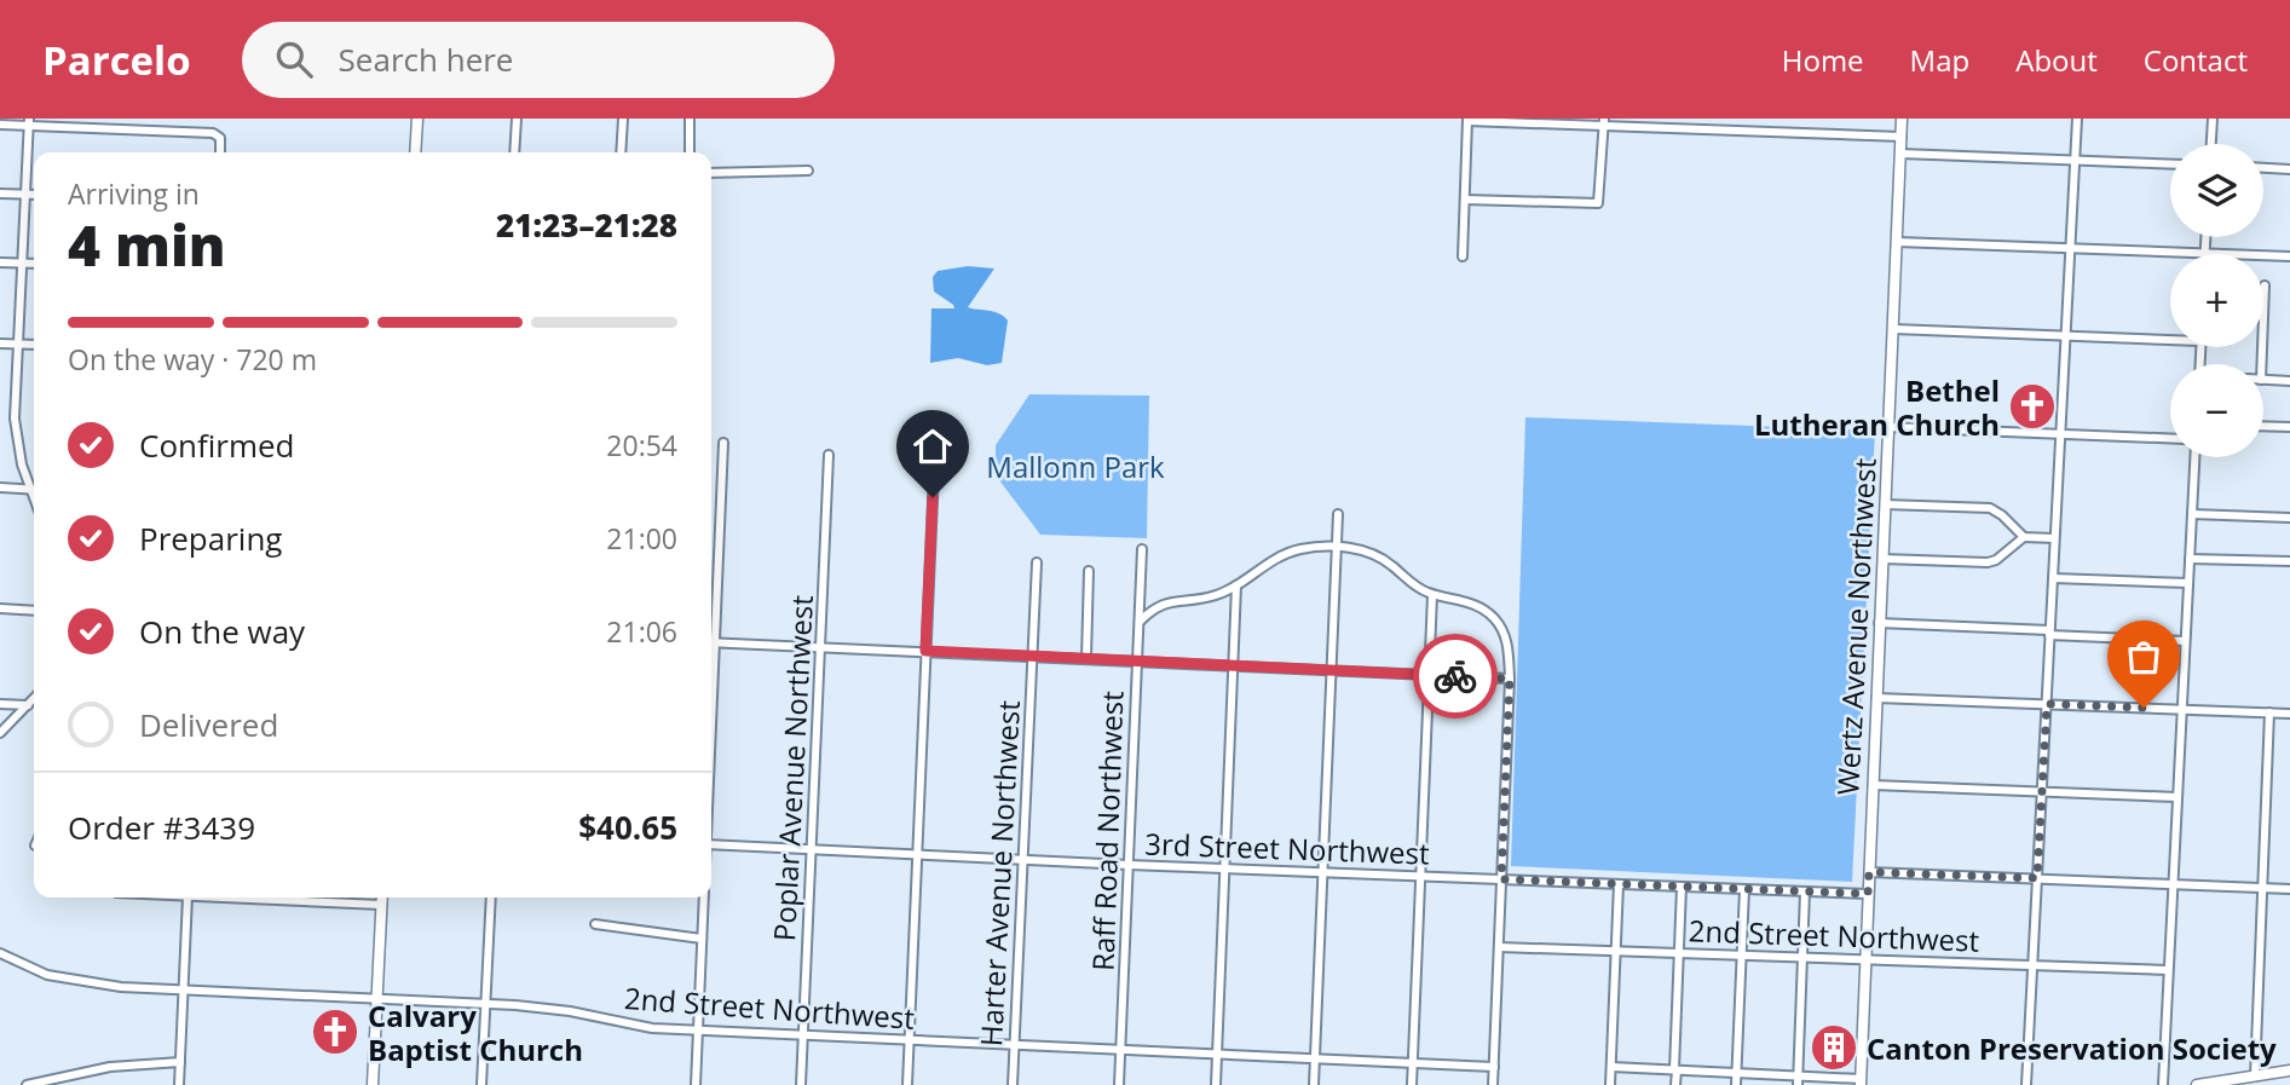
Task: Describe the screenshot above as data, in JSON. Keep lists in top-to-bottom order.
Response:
{
  "streets": {
    "main road": ["Wertz Avenue Northwest"],
    "street": [
      "Poplar Avenue Northwest",
      "Raff Road Northwest",
      "3rd Street Northwest",
      "Harter Avenue Northwest",
      "2nd Street Northwest"
    ]
  },
  "crossings": [
    ["Wertz Avenue Northwest", "3rd Street Northwest"],
    ["Wertz Avenue Northwest", "2nd Street Northwest"],
    ["Poplar Avenue Northwest", "3rd Street Northwest"],
    ["Poplar Avenue Northwest", "2nd Street Northwest"],
    ["Raff Road Northwest", "3rd Street Northwest"],
    ["Raff Road Northwest", "2nd Street Northwest"],
    ["3rd Street Northwest", "Harter Avenue Northwest"],
    ["Harter Avenue Northwest", "2nd Street Northwest"]
  ],
  "parks": ["Mallonn Park"],
  "places": {
    "church": ["Bethel Lutheran Church", "Calvary Baptist Church"],
    "building": ["Canton Preservation Society"]
  },
  "page": {
    "header": "Parcelo",
    "search": "Search here",
    "nav": [
      "Home",
      "Map",
      "About",
      "Contact"
    ],
    "map_buttons": ["+", "−"],
    "heading": ["4 min", "Arriving in", "21:23–21:28"],
    "panel": ["Order #3439", "$40.65"],
    "bar": "On the way · 720 m",
    "list": [
      ["Confirmed", "20:54"],
      ["Preparing", "21:00"],
      ["On the way", "21:06"],
      "Delivered"
    ]
  }
}
